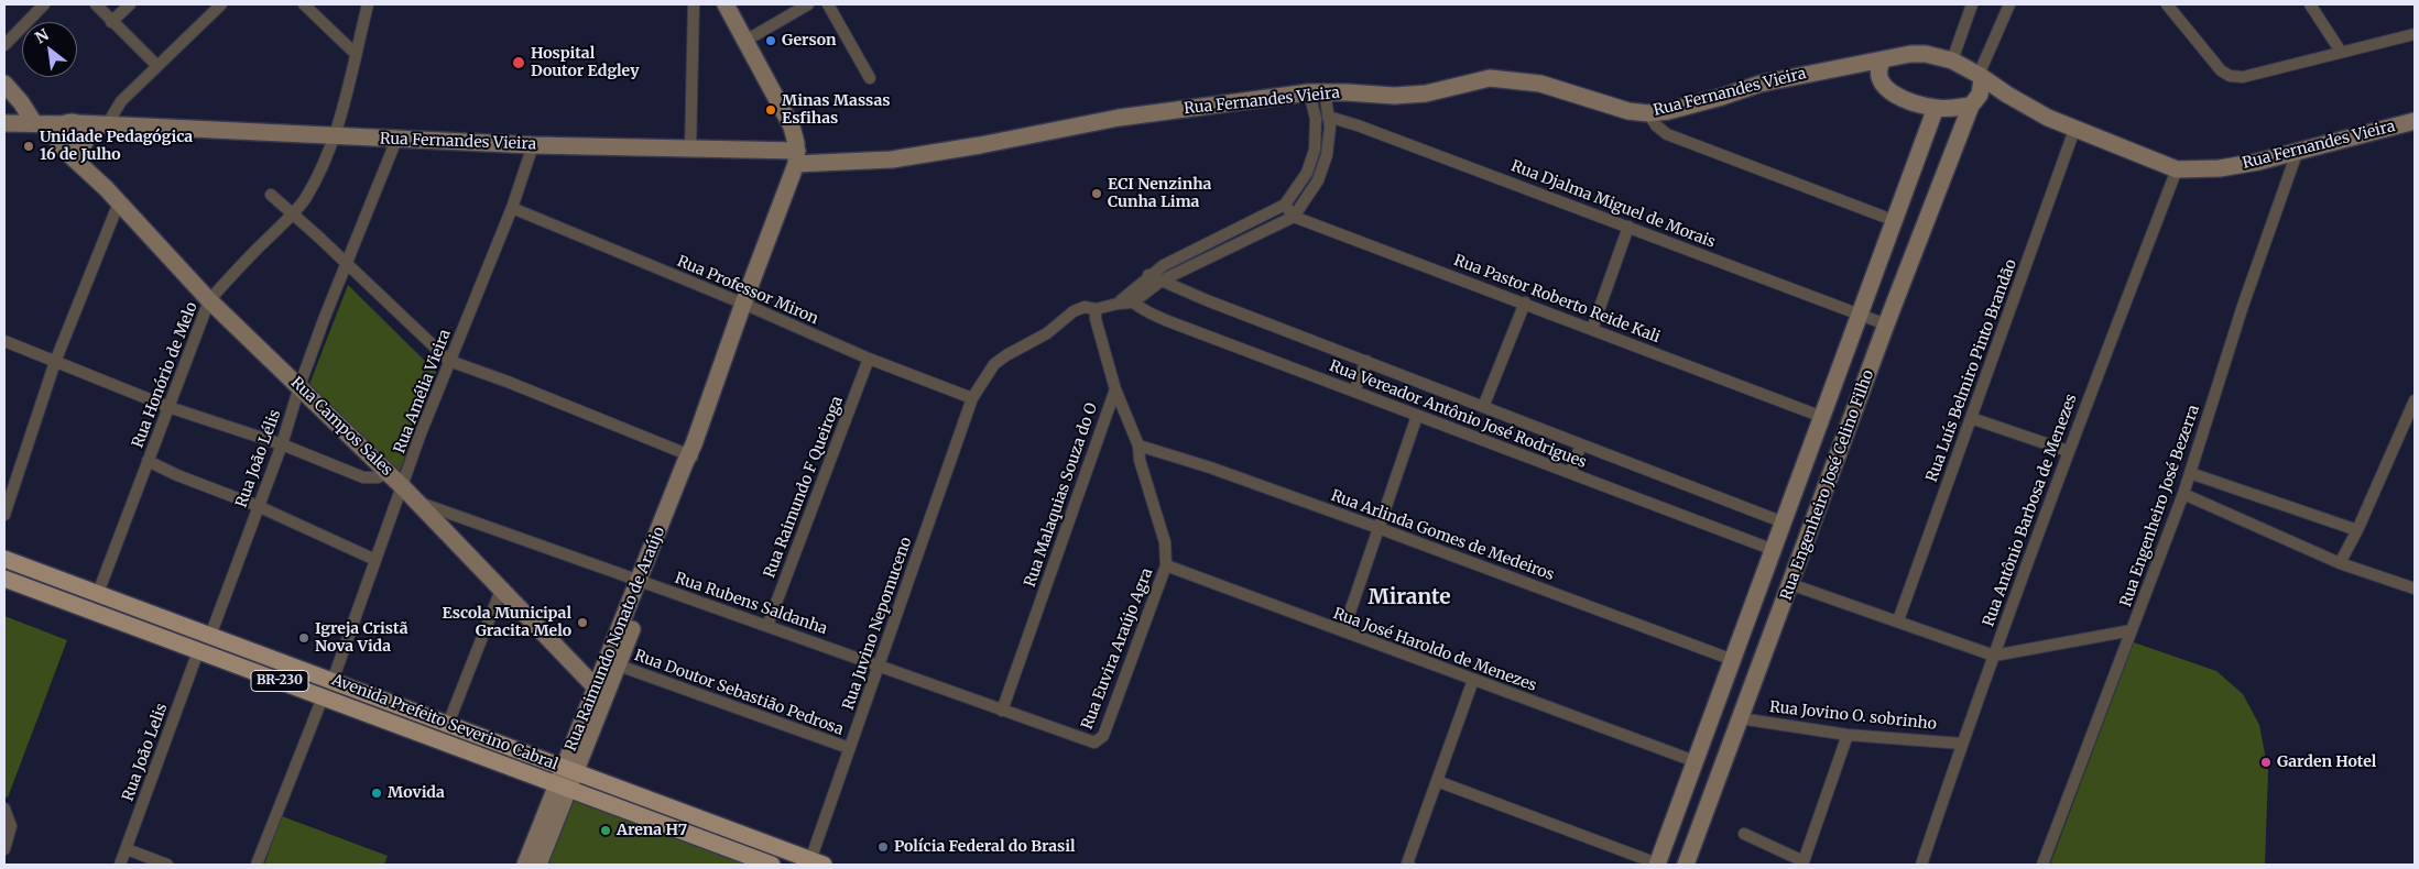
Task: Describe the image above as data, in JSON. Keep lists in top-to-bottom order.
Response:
{
  "streets": {
    "main road": ["BR-230", "Avenida Prefeito Severino Cabral"],
    "street": [
      "Rua Fernandes Vieira",
      "Rua Djalma Miguel de Morais",
      "Rua Professor Miron",
      "Rua Pastor Roberto Reide Kali",
      "Rua Luís Belmiro Pinto Brandão",
      "Rua Honório de Melo",
      "Rua Amélia Vieira",
      "Rua Vereador Antônio José Rodrigues",
      "Rua Campos Sales",
      "Rua João Lélis",
      "Rua Engenheiro José Celino Filho",
      "Rua Raimundo F Queiroga",
      "Rua Malaquias Souza do O",
      "Rua Engenheiro José Bezerra",
      "Rua Antônio Barbosa de Menezes",
      "Rua Arlinda Gomes de Medeiros",
      "Rua Rubens Saldanha",
      "Rua Juvino Nepomuceno",
      "Rua Raimundo Nonato de Araújo",
      "Rua Euvira Araújo Agra",
      "Rua José Haroldo de Menezes",
      "Rua Doutor Sebastião Pedrosa",
      "Rua Jovino O. sobrinho",
      "Rua João Lelis"
    ]
  },
  "crossings": [
    ["Rua Fernandes Vieira", "Rua Luís Belmiro Pinto Brandão"],
    ["Rua Fernandes Vieira", "Rua Honório de Melo"],
    ["Rua Fernandes Vieira", "Rua Amélia Vieira"],
    ["Rua Fernandes Vieira", "Rua Campos Sales"],
    ["Rua Fernandes Vieira", "Rua João Lélis"],
    ["Rua Fernandes Vieira", "Rua Engenheiro José Celino Filho"],
    ["Rua Fernandes Vieira", "Rua Engenheiro José Bezerra"],
    ["Rua Fernandes Vieira", "Rua Antônio Barbosa de Menezes"],
    ["Rua Fernandes Vieira", "Rua Raimundo Nonato de Araújo"],
    ["Rua Djalma Miguel de Morais", "Rua Engenheiro José Celino Filho"],
    ["Rua Professor Miron", "Rua Amélia Vieira"],
    ["Rua Professor Miron", "Rua Raimundo F Queiroga"],
    ["Rua Professor Miron", "Rua Juvino Nepomuceno"],
    ["Rua Professor Miron", "Rua Raimundo Nonato de Araújo"],
    ["Rua Pastor Roberto Reide Kali", "Rua Engenheiro José Celino Filho"],
    ["Rua Honório de Melo", "Rua Campos Sales"],
    ["Rua Honório de Melo", "Avenida Prefeito Severino Cabral"],
    ["Rua Amélia Vieira", "Rua Campos Sales"],
    ["Rua Amélia Vieira", "Avenida Prefeito Severino Cabral"],
    ["Rua Vereador Antônio José Rodrigues", "Rua Engenheiro José Celino Filho"],
    ["Rua Campos Sales", "Rua João Lélis"],
    ["Rua Campos Sales", "Rua Rubens Saldanha"],
    ["Rua Campos Sales", "Rua Raimundo Nonato de Araújo"],
    ["Rua João Lélis", "Avenida Prefeito Severino Cabral"],
    ["Rua Engenheiro José Celino Filho", "Rua Arlinda Gomes de Medeiros"],
    ["Rua Engenheiro José Celino Filho", "Rua José Haroldo de Menezes"],
    ["Rua Engenheiro José Celino Filho", "Rua Jovino O. sobrinho"],
    ["Rua Raimundo F Queiroga", "Rua Rubens Saldanha"],
    ["Rua Malaquias Souza do O", "Rua Rubens Saldanha"],
    ["Rua Malaquias Souza do O", "Rua Juvino Nepomuceno"],
    ["Rua Malaquias Souza do O", "Rua Euvira Araújo Agra"],
    ["Rua Antônio Barbosa de Menezes", "Rua Jovino O. sobrinho"],
    ["Rua Arlinda Gomes de Medeiros", "Rua Euvira Araújo Agra"],
    ["Rua Rubens Saldanha", "Rua Juvino Nepomuceno"],
    ["Rua Rubens Saldanha", "Rua Raimundo Nonato de Araújo"],
    ["Rua Rubens Saldanha", "Rua Euvira Araújo Agra"],
    ["Rua Juvino Nepomuceno", "Rua Doutor Sebastião Pedrosa"],
    ["Rua Juvino Nepomuceno", "Avenida Prefeito Severino Cabral"],
    ["Rua Raimundo Nonato de Araújo", "Rua Doutor Sebastião Pedrosa"],
    ["Rua Raimundo Nonato de Araújo", "Avenida Prefeito Severino Cabral"],
    ["Rua Euvira Araújo Agra", "Rua José Haroldo de Menezes"],
    ["Avenida Prefeito Severino Cabral", "Rua João Lelis"]
  ],
  "districts": ["Mirante"],
  "places": [
    "Gerson",
    "Hospital Doutor Edgley",
    "Minas Massas Esfihas",
    "Unidade Pedagógica 16 de Julho",
    "ECI Nenzinha Cunha Lima",
    "Escola Municipal Gracita Melo",
    "Igreja Cristã Nova Vida",
    "Garden Hotel",
    "Movida",
    "Arena H7",
    "Polícia Federal do Brasil"
  ],
  "north": "top left"
}
